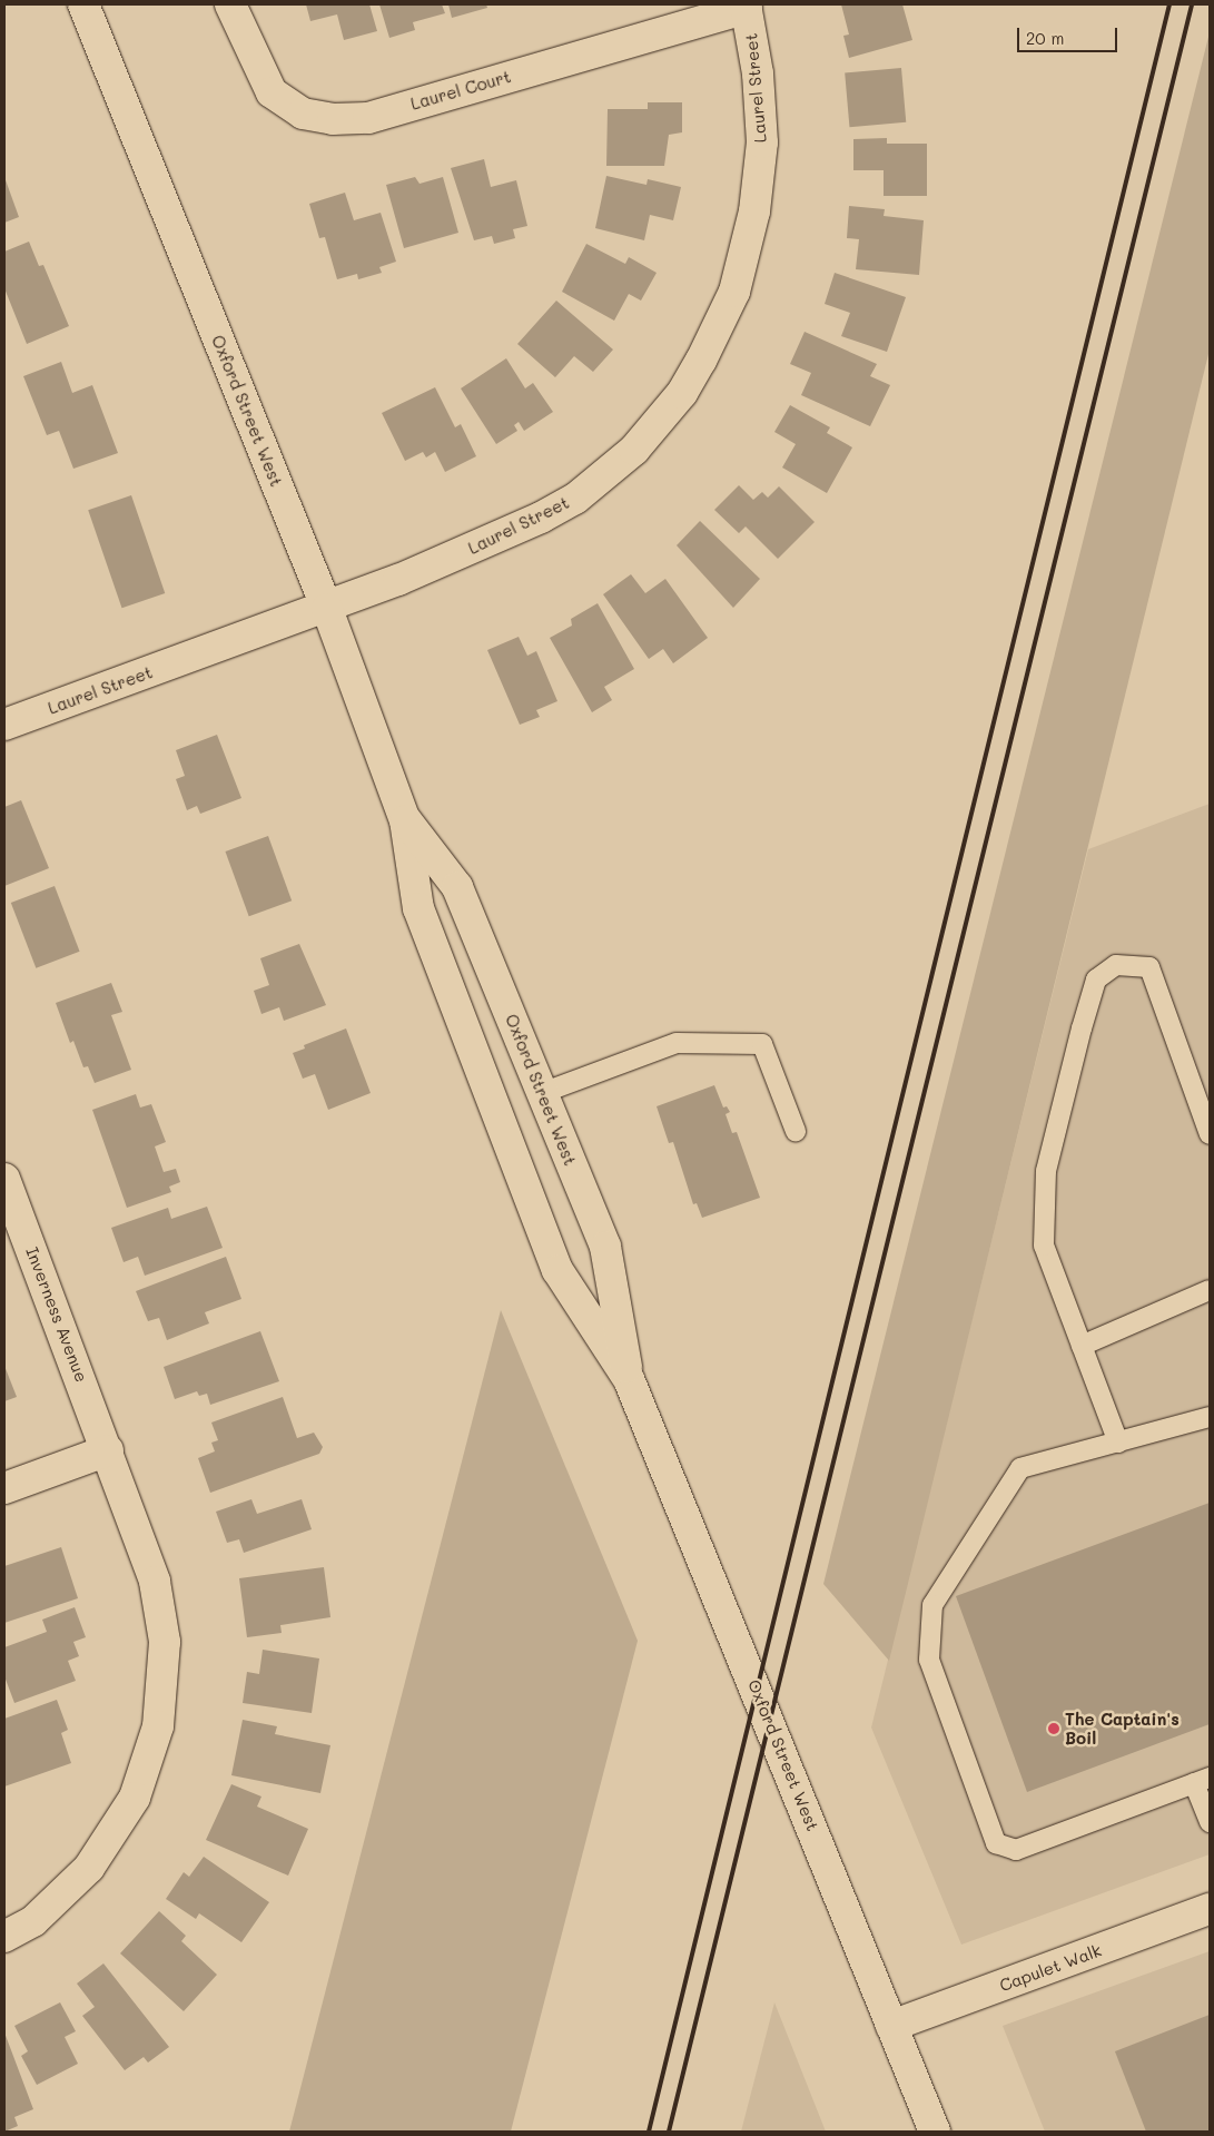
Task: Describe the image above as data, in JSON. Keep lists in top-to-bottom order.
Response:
{
  "streets": {
    "street": [
      "Laurel Street",
      "Laurel Court",
      "Oxford Street West",
      "Inverness Avenue",
      "Capulet Walk"
    ]
  },
  "crossings": [
    ["Laurel Street", "Laurel Court"],
    ["Laurel Street", "Oxford Street West"],
    ["Oxford Street West", "Capulet Walk"]
  ],
  "places": ["The Captain's Boil"],
  "scale_bar": "20 m"
}
